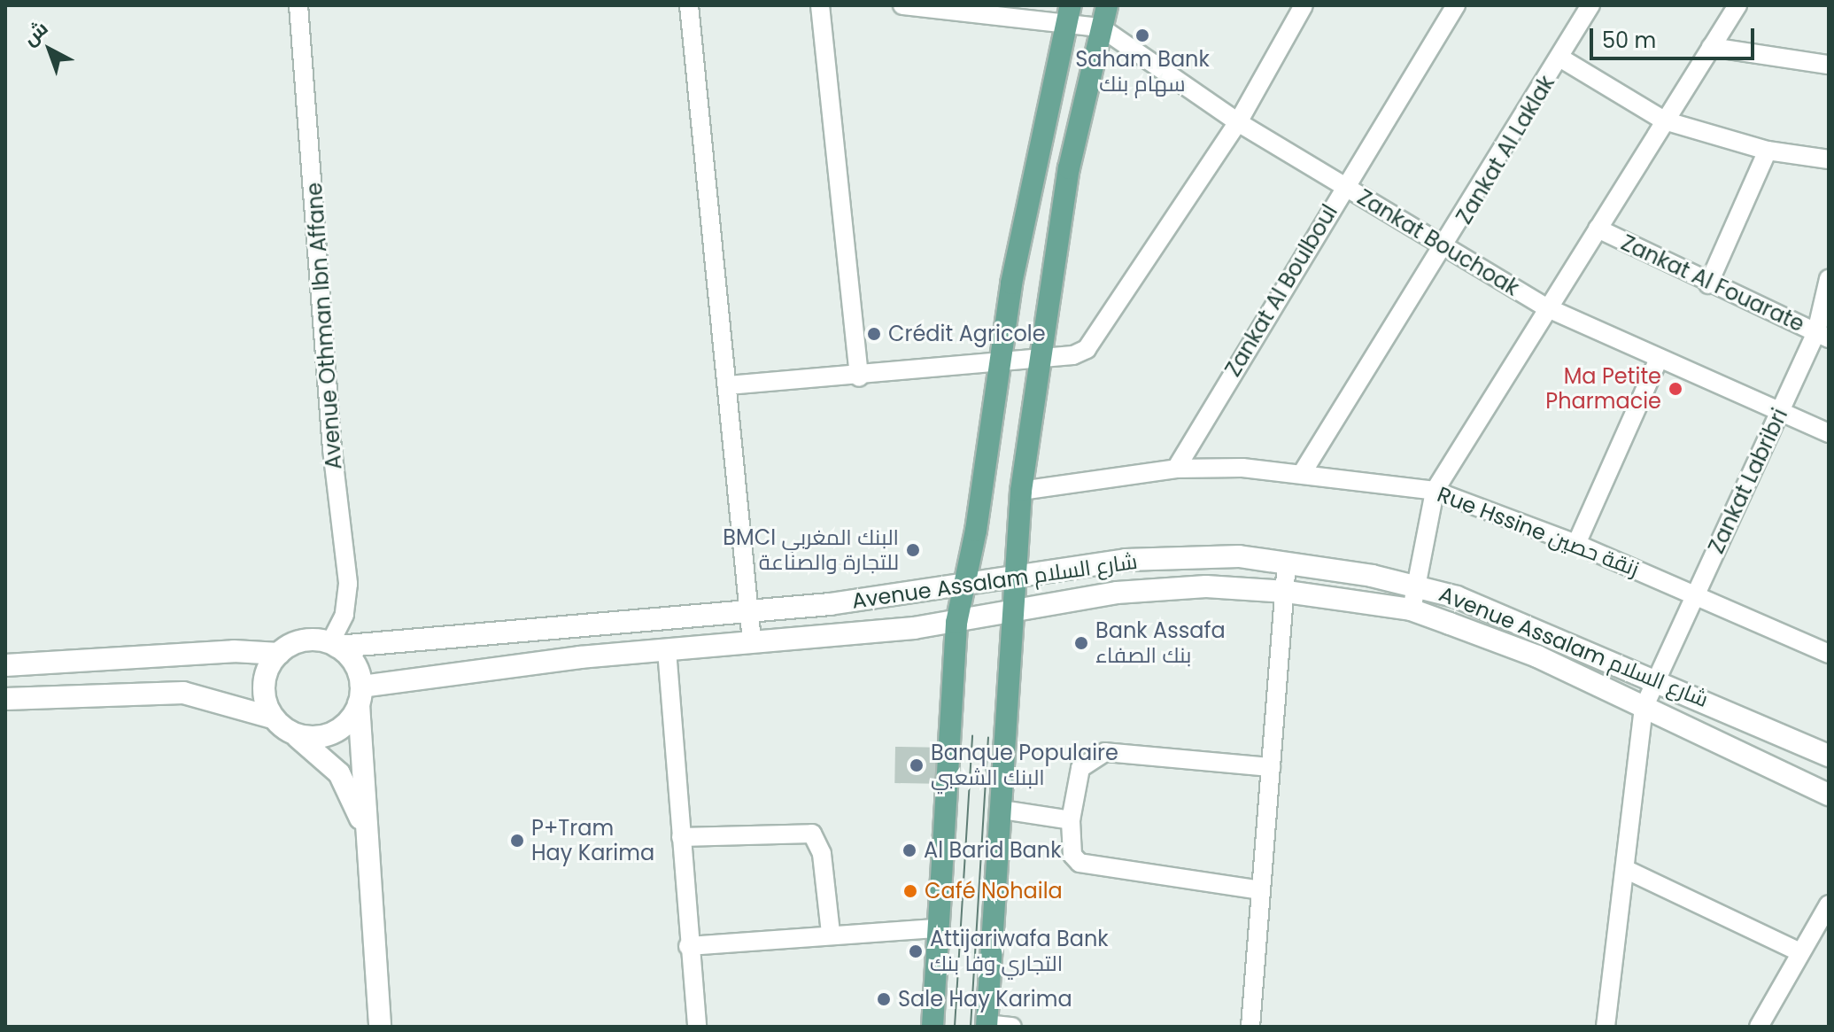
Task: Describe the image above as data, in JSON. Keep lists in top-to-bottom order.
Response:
{
  "streets": {
    "street": [
      "Zankat Al Laklak",
      "Zankat Bouchoak",
      "Zankat Al Fouarate",
      "Zankat Al Boulboul",
      "Avenue Othman Ibn Affane",
      "Zankat Labribri",
      "Rue Hssine زنقة حصين",
      "Avenue Assalam شارع السلام"
    ]
  },
  "crossings": [
    ["Zankat Al Laklak", "Zankat Bouchoak"],
    ["Zankat Al Laklak", "Rue Hssine زنقة حصين"],
    ["Zankat Bouchoak", "Zankat Al Boulboul"],
    ["Zankat Bouchoak", "Zankat Labribri"],
    ["Zankat Al Fouarate", "Zankat Labribri"],
    ["Zankat Al Boulboul", "Rue Hssine زنقة حصين"],
    ["Avenue Othman Ibn Affane", "Avenue Assalam شارع السلام"],
    ["Zankat Labribri", "Rue Hssine زنقة حصين"],
    ["Zankat Labribri", "Avenue Assalam شارع السلام"]
  ],
  "places": [
    "Saham Bank سهام بنك",
    "Crédit Agricole",
    "Ma Petite Pharmacie",
    "BMCI البنك المغربي للتجارة والصناعة",
    "Bank Assafa بنك الصفاء",
    "Banque Populaire البنك الشعبي",
    "P+Tram Hay Karima",
    "Al Barid Bank",
    "Café Nohaila",
    "Attijariwafa Bank التجاري وفا بنك",
    "Sale Hay Karima"
  ],
  "scale_bar": "50 m",
  "north": "top left"
}
